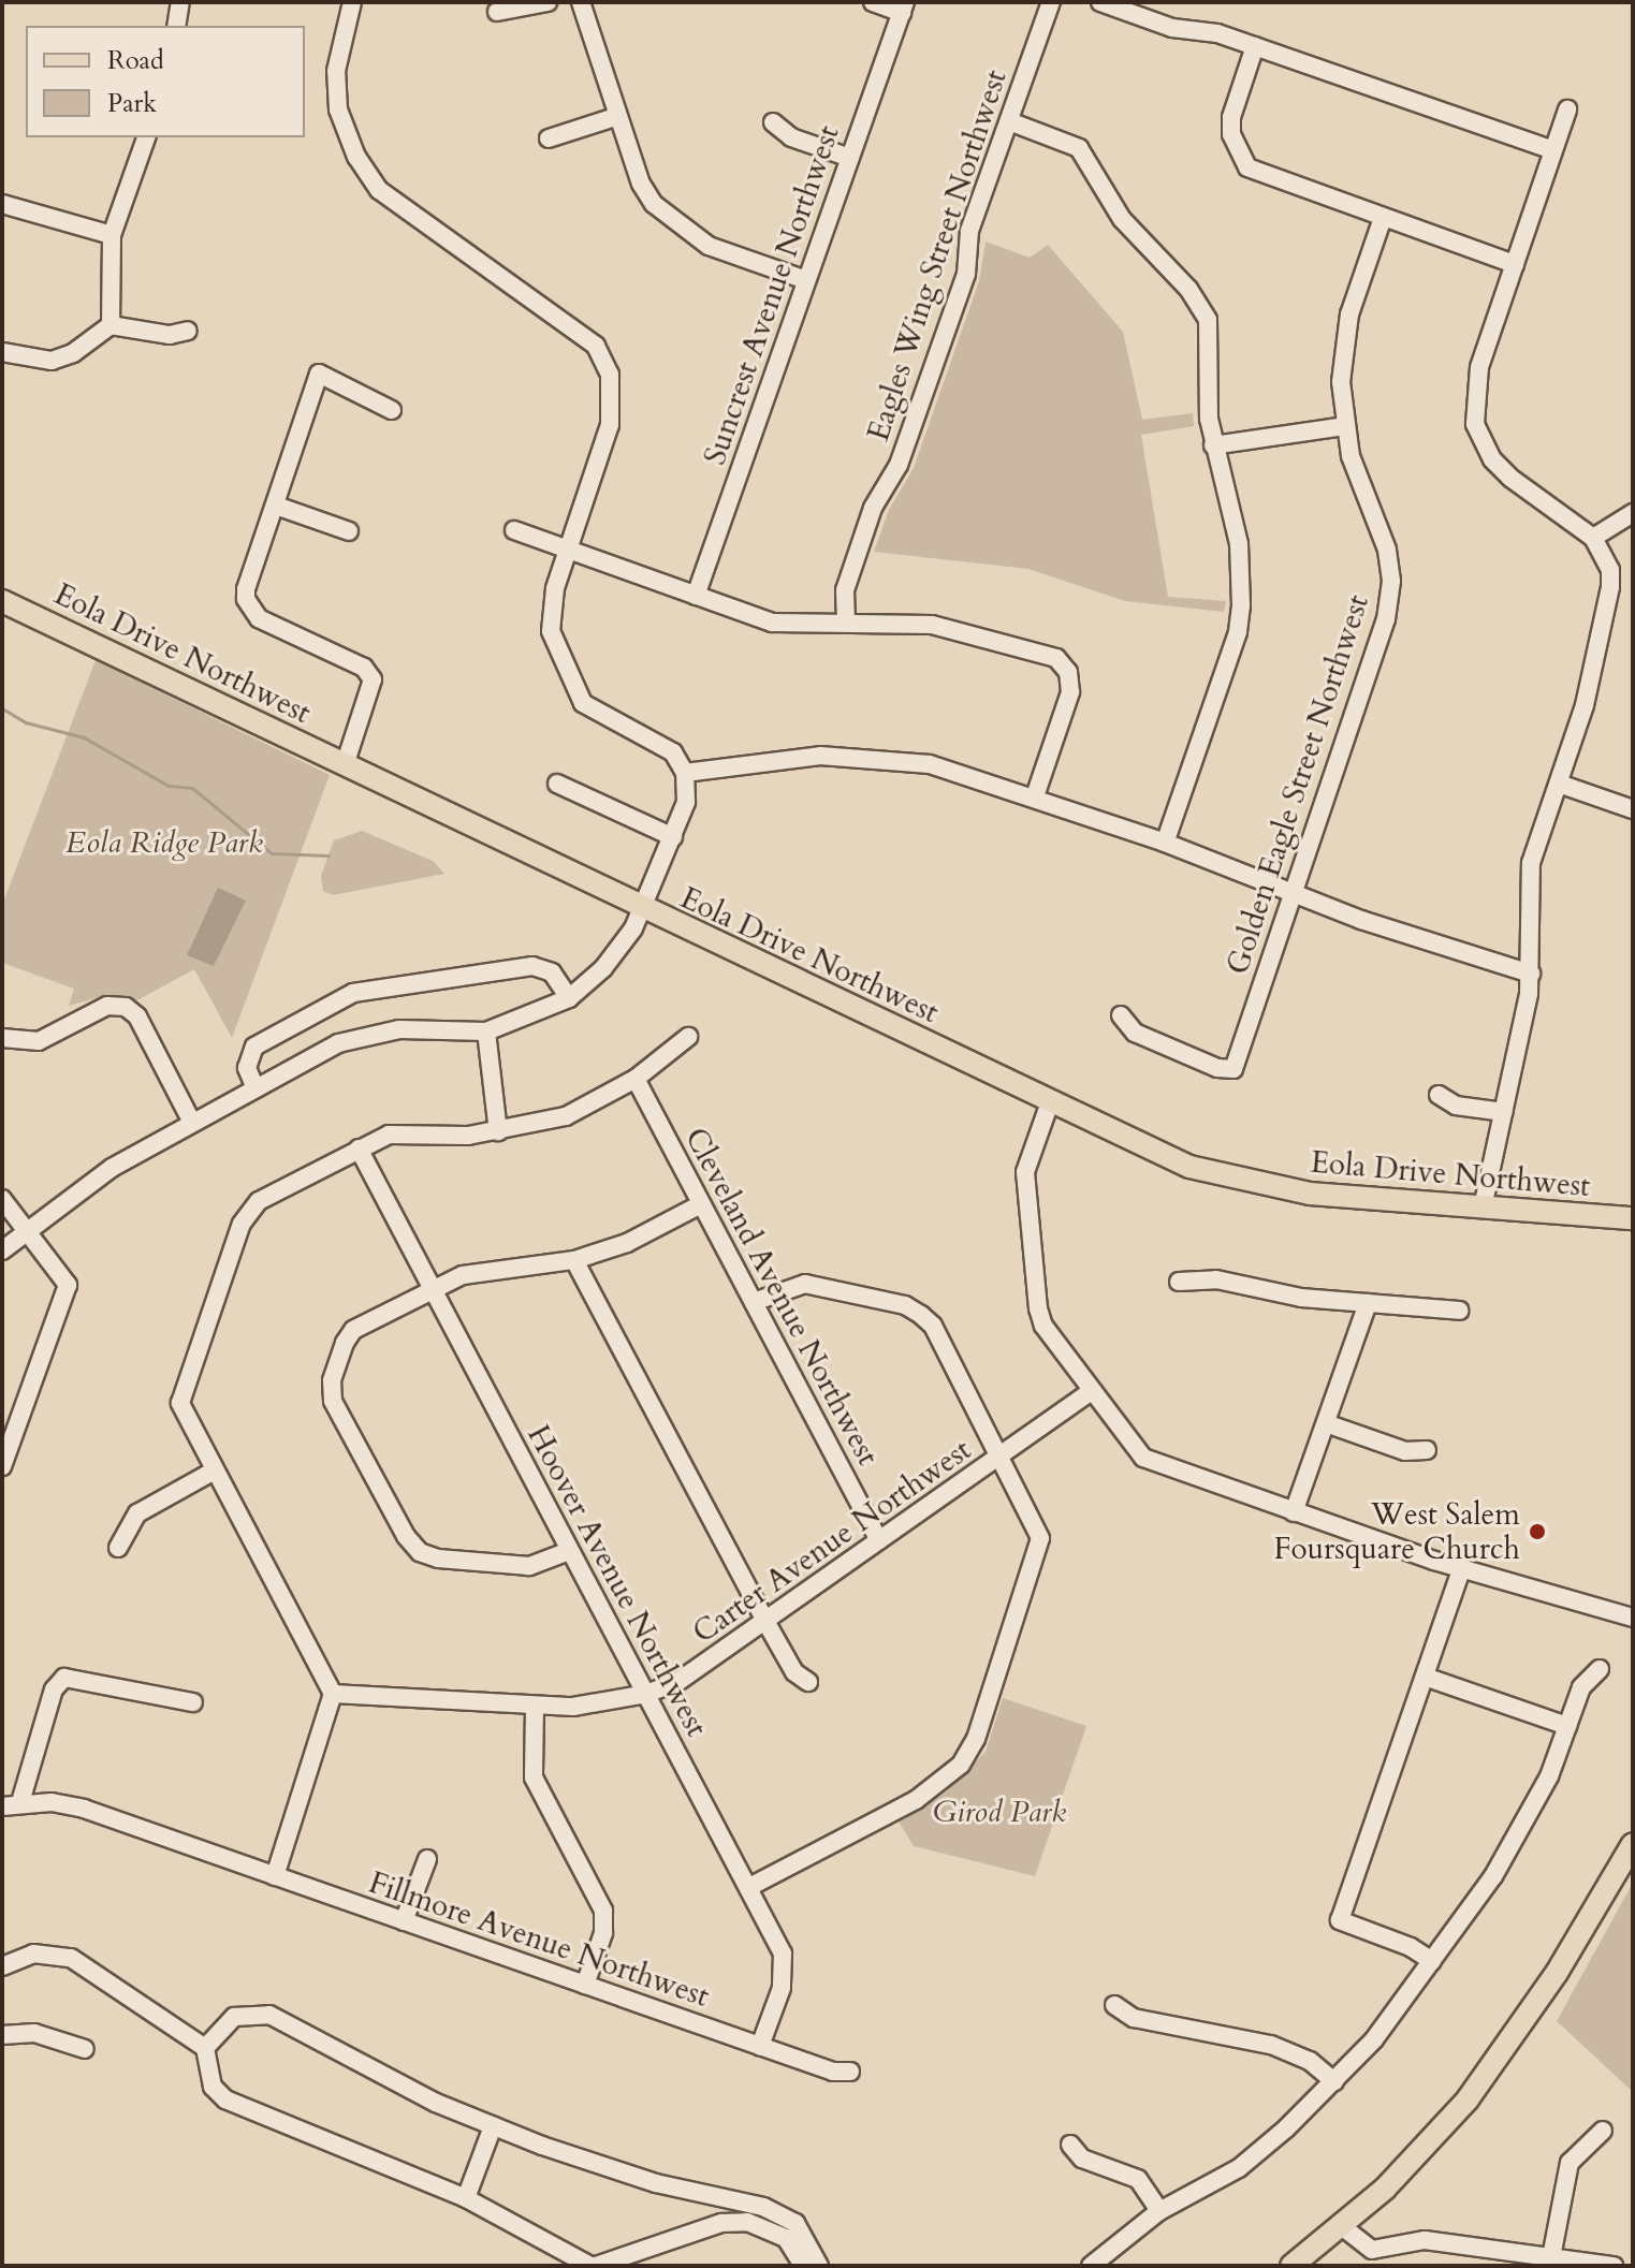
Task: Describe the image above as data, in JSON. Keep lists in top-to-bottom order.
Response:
{
  "streets": {
    "main road": ["Eola Drive Northwest"],
    "street": [
      "Eagles Wing Street Northwest",
      "Suncrest Avenue Northwest",
      "Golden Eagle Street Northwest",
      "Cleveland Avenue Northwest",
      "Carter Avenue Northwest",
      "Hoover Avenue Northwest",
      "Fillmore Avenue Northwest"
    ]
  },
  "crossings": [
    ["Cleveland Avenue Northwest", "Carter Avenue Northwest"],
    ["Carter Avenue Northwest", "Hoover Avenue Northwest"],
    ["Hoover Avenue Northwest", "Fillmore Avenue Northwest"]
  ],
  "parks": ["Eola Ridge Park", "Girod Park"],
  "places": ["West Salem Foursquare Church"],
  "legend": ["Road", "Park"]
}
